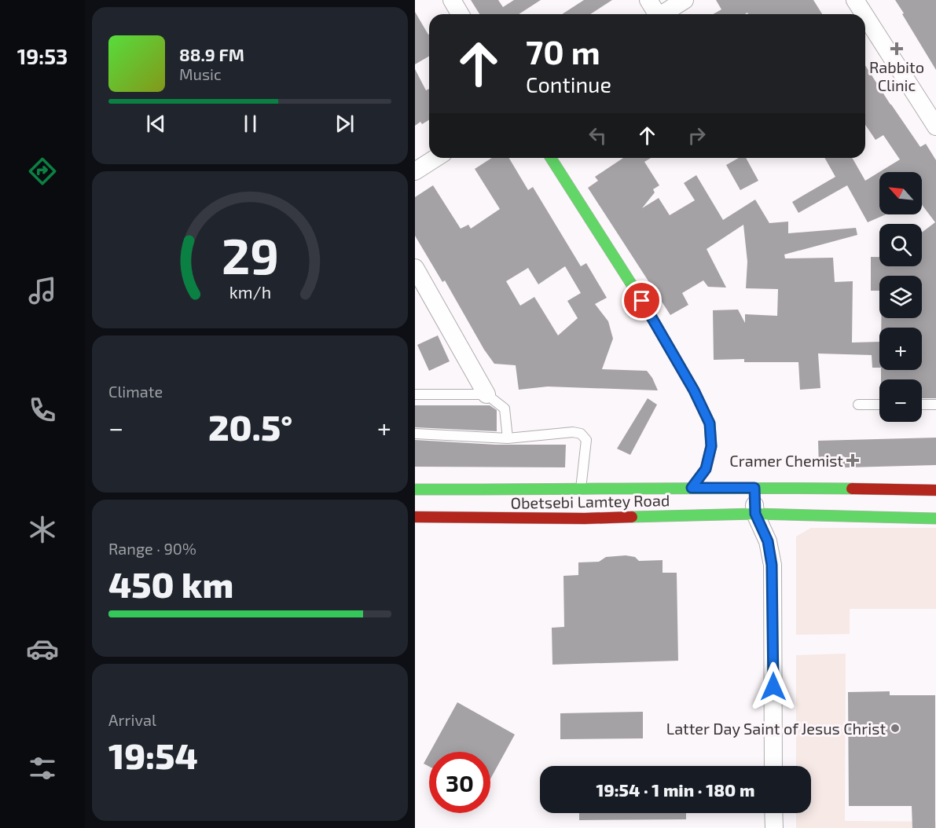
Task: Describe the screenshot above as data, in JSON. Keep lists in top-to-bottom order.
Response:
{
  "streets": {
    "main road": ["Obetsebi Lamtey Road"]
  },
  "places": {
    "health": ["Rabbito Clinic", "Cramer Chemist"],
    "other": ["Latter Day Saint of Jesus Christ"]
  },
  "north": "top left",
  "page": {
    "tabs": "19:53",
    "turn": ["70 m", "Continue"],
    "song": ["88.9 FM", "Music"],
    "map_buttons": ["+", "−"],
    "tile": [
      "Climate",
      ["Range · 90%", "450 km"],
      ["Arrival", "19:54"]
    ],
    "heat": ["−", "20.5°", "+"],
    "limit": "30",
    "trip": "19:54 · 1 min · 180 m",
    "gauge": ["29", "km/h"]
  }
}
